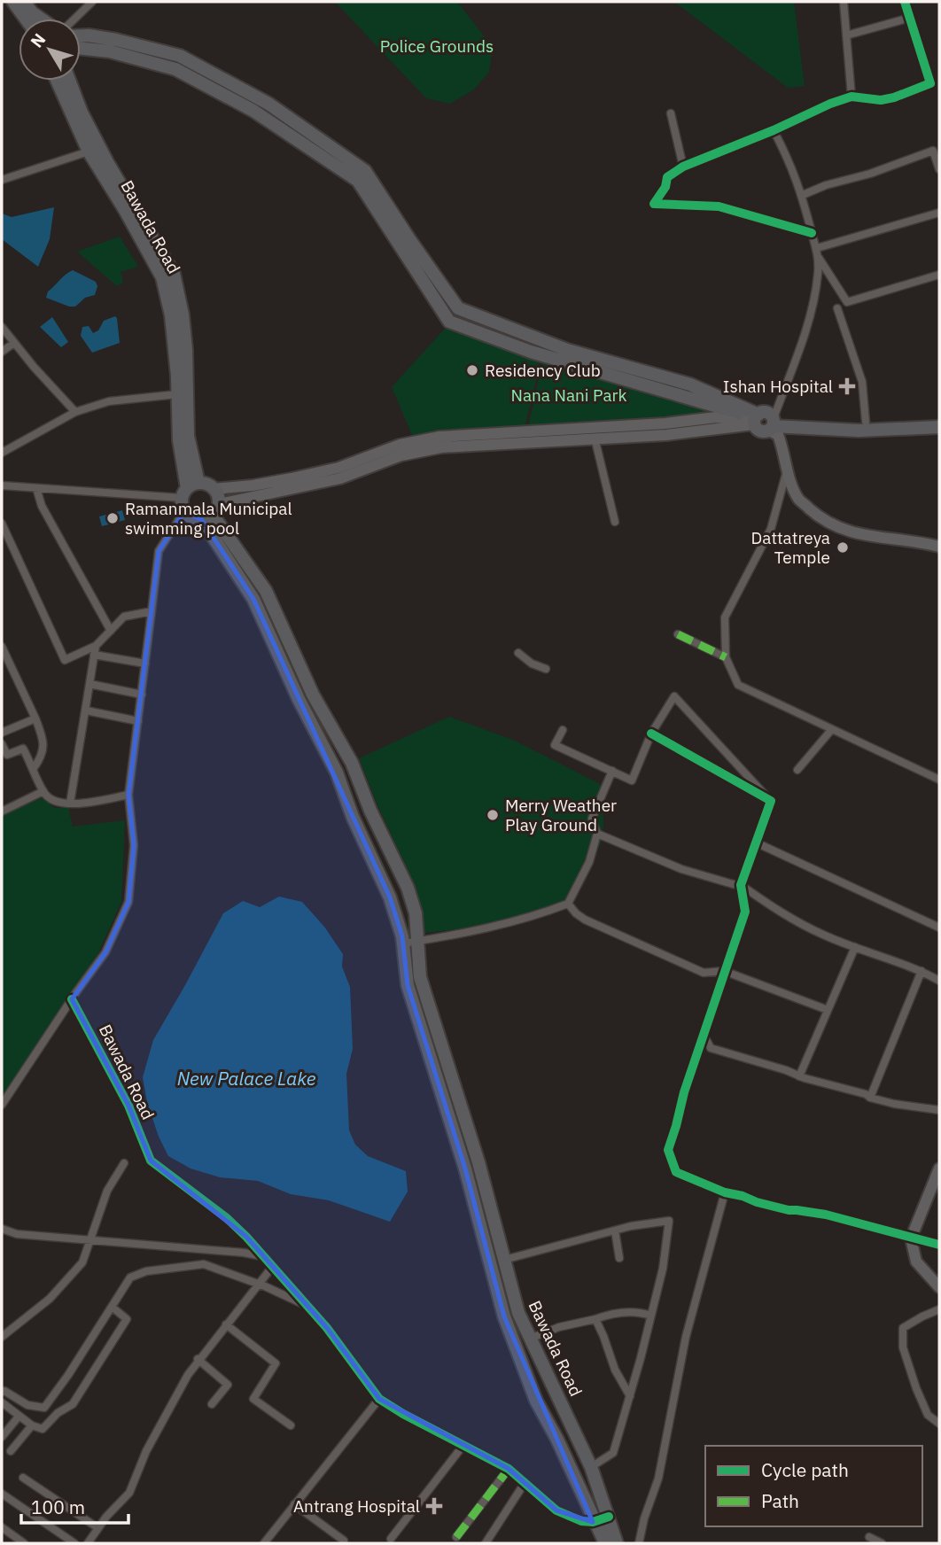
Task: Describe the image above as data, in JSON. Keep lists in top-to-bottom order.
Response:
{
  "streets": {
    "main road": ["Bawada Road"]
  },
  "water": ["New Palace Lake"],
  "parks": ["Police Grounds", "Nana Nani Park"],
  "places": {
    "other": [
      "Residency Club",
      "Ramanmala Municipal swimming pool",
      "Dattatreya Temple",
      "Merry Weather Play Ground"
    ],
    "health": ["Ishan Hospital", "Antrang Hospital"]
  },
  "legend": ["Cycle path", "Path"],
  "scale_bar": "100 m",
  "north": "top left"
}
